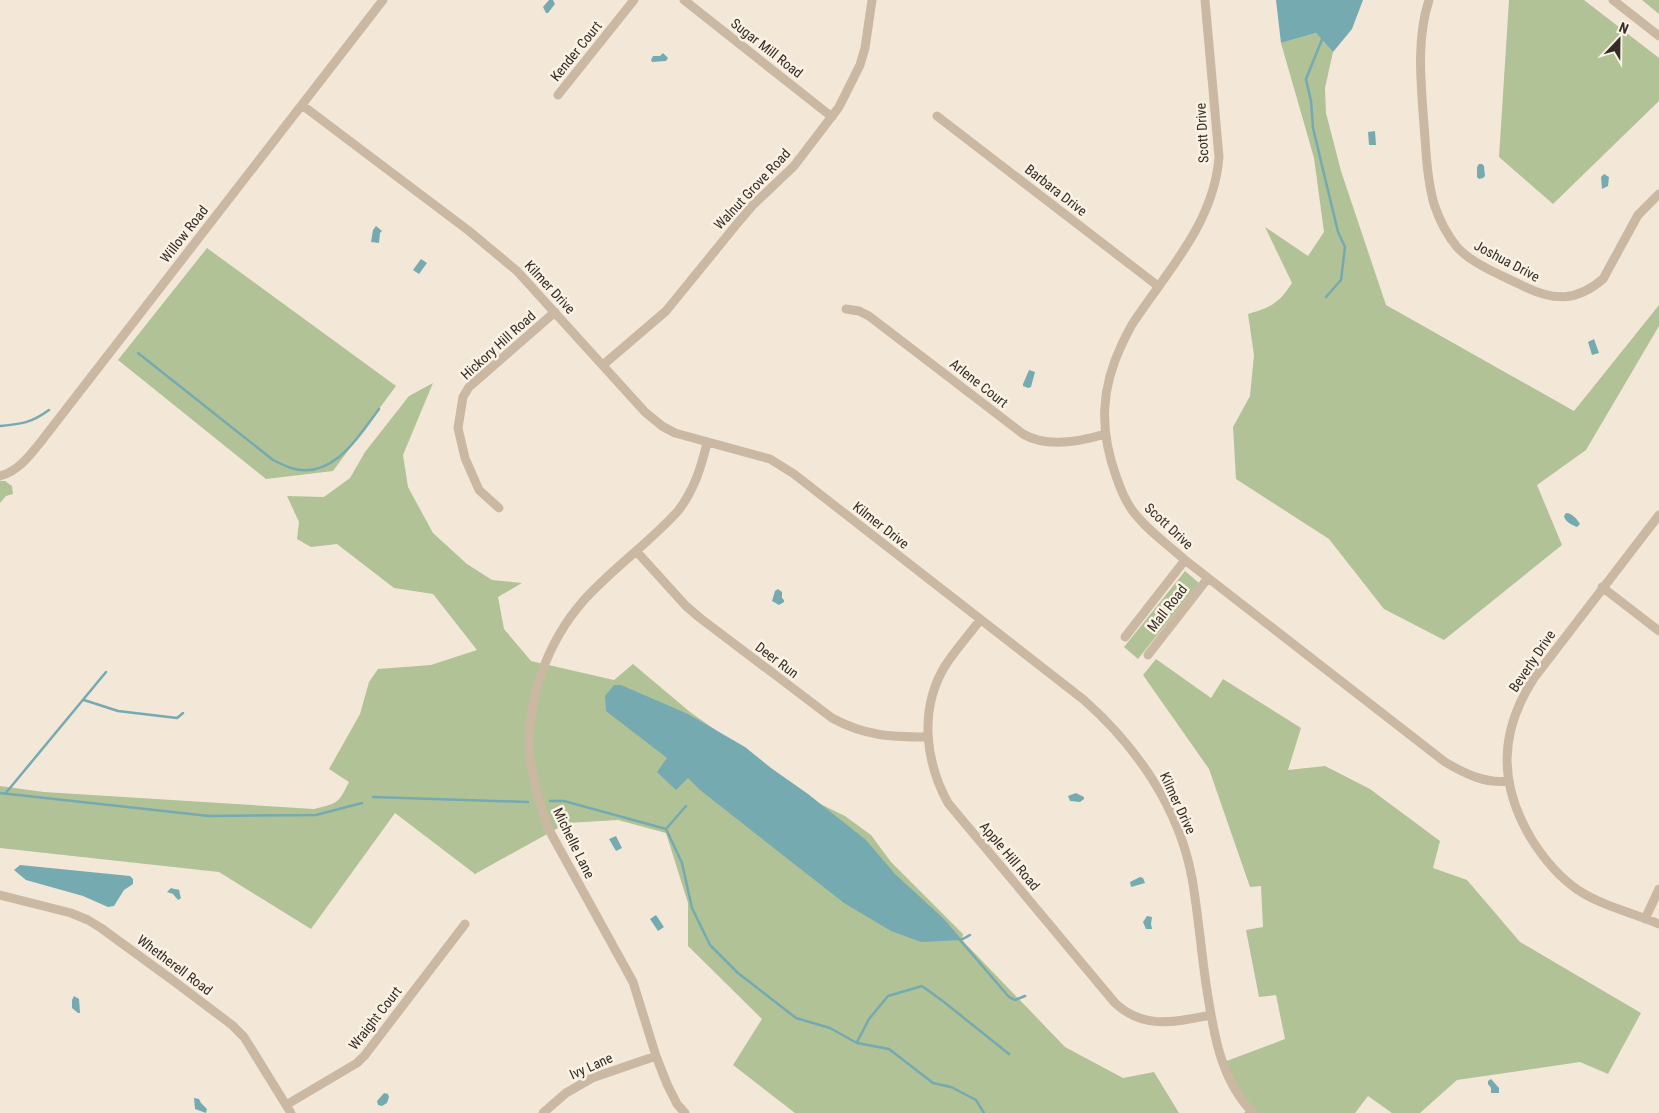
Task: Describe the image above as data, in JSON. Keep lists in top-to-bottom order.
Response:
{
  "streets": {
    "street": [
      "Sugar Mill Road",
      "Kender Court",
      "Scott Drive",
      "Walnut Grove Road",
      "Barbara Drive",
      "Willow Road",
      "Joshua Drive",
      "Kilmer Drive",
      "Hickory Hill Road",
      "Arlene Court",
      "Mall Road",
      "Deer Run",
      "Beverly Drive",
      "Michelle Lane",
      "Apple Hill Road",
      "Whetherell Road",
      "Wraight Court",
      "Ivy Lane"
    ]
  },
  "crossings": [
    ["Sugar Mill Road", "Walnut Grove Road"],
    ["Scott Drive", "Barbara Drive"],
    ["Scott Drive", "Arlene Court"],
    ["Scott Drive", "Mall Road"],
    ["Scott Drive", "Beverly Drive"],
    ["Walnut Grove Road", "Kilmer Drive"],
    ["Willow Road", "Kilmer Drive"],
    ["Kilmer Drive", "Hickory Hill Road"],
    ["Kilmer Drive", "Michelle Lane"],
    ["Kilmer Drive", "Apple Hill Road"],
    ["Deer Run", "Michelle Lane"],
    ["Deer Run", "Apple Hill Road"],
    ["Michelle Lane", "Ivy Lane"],
    ["Whetherell Road", "Wraight Court"]
  ],
  "north": "top"
}
